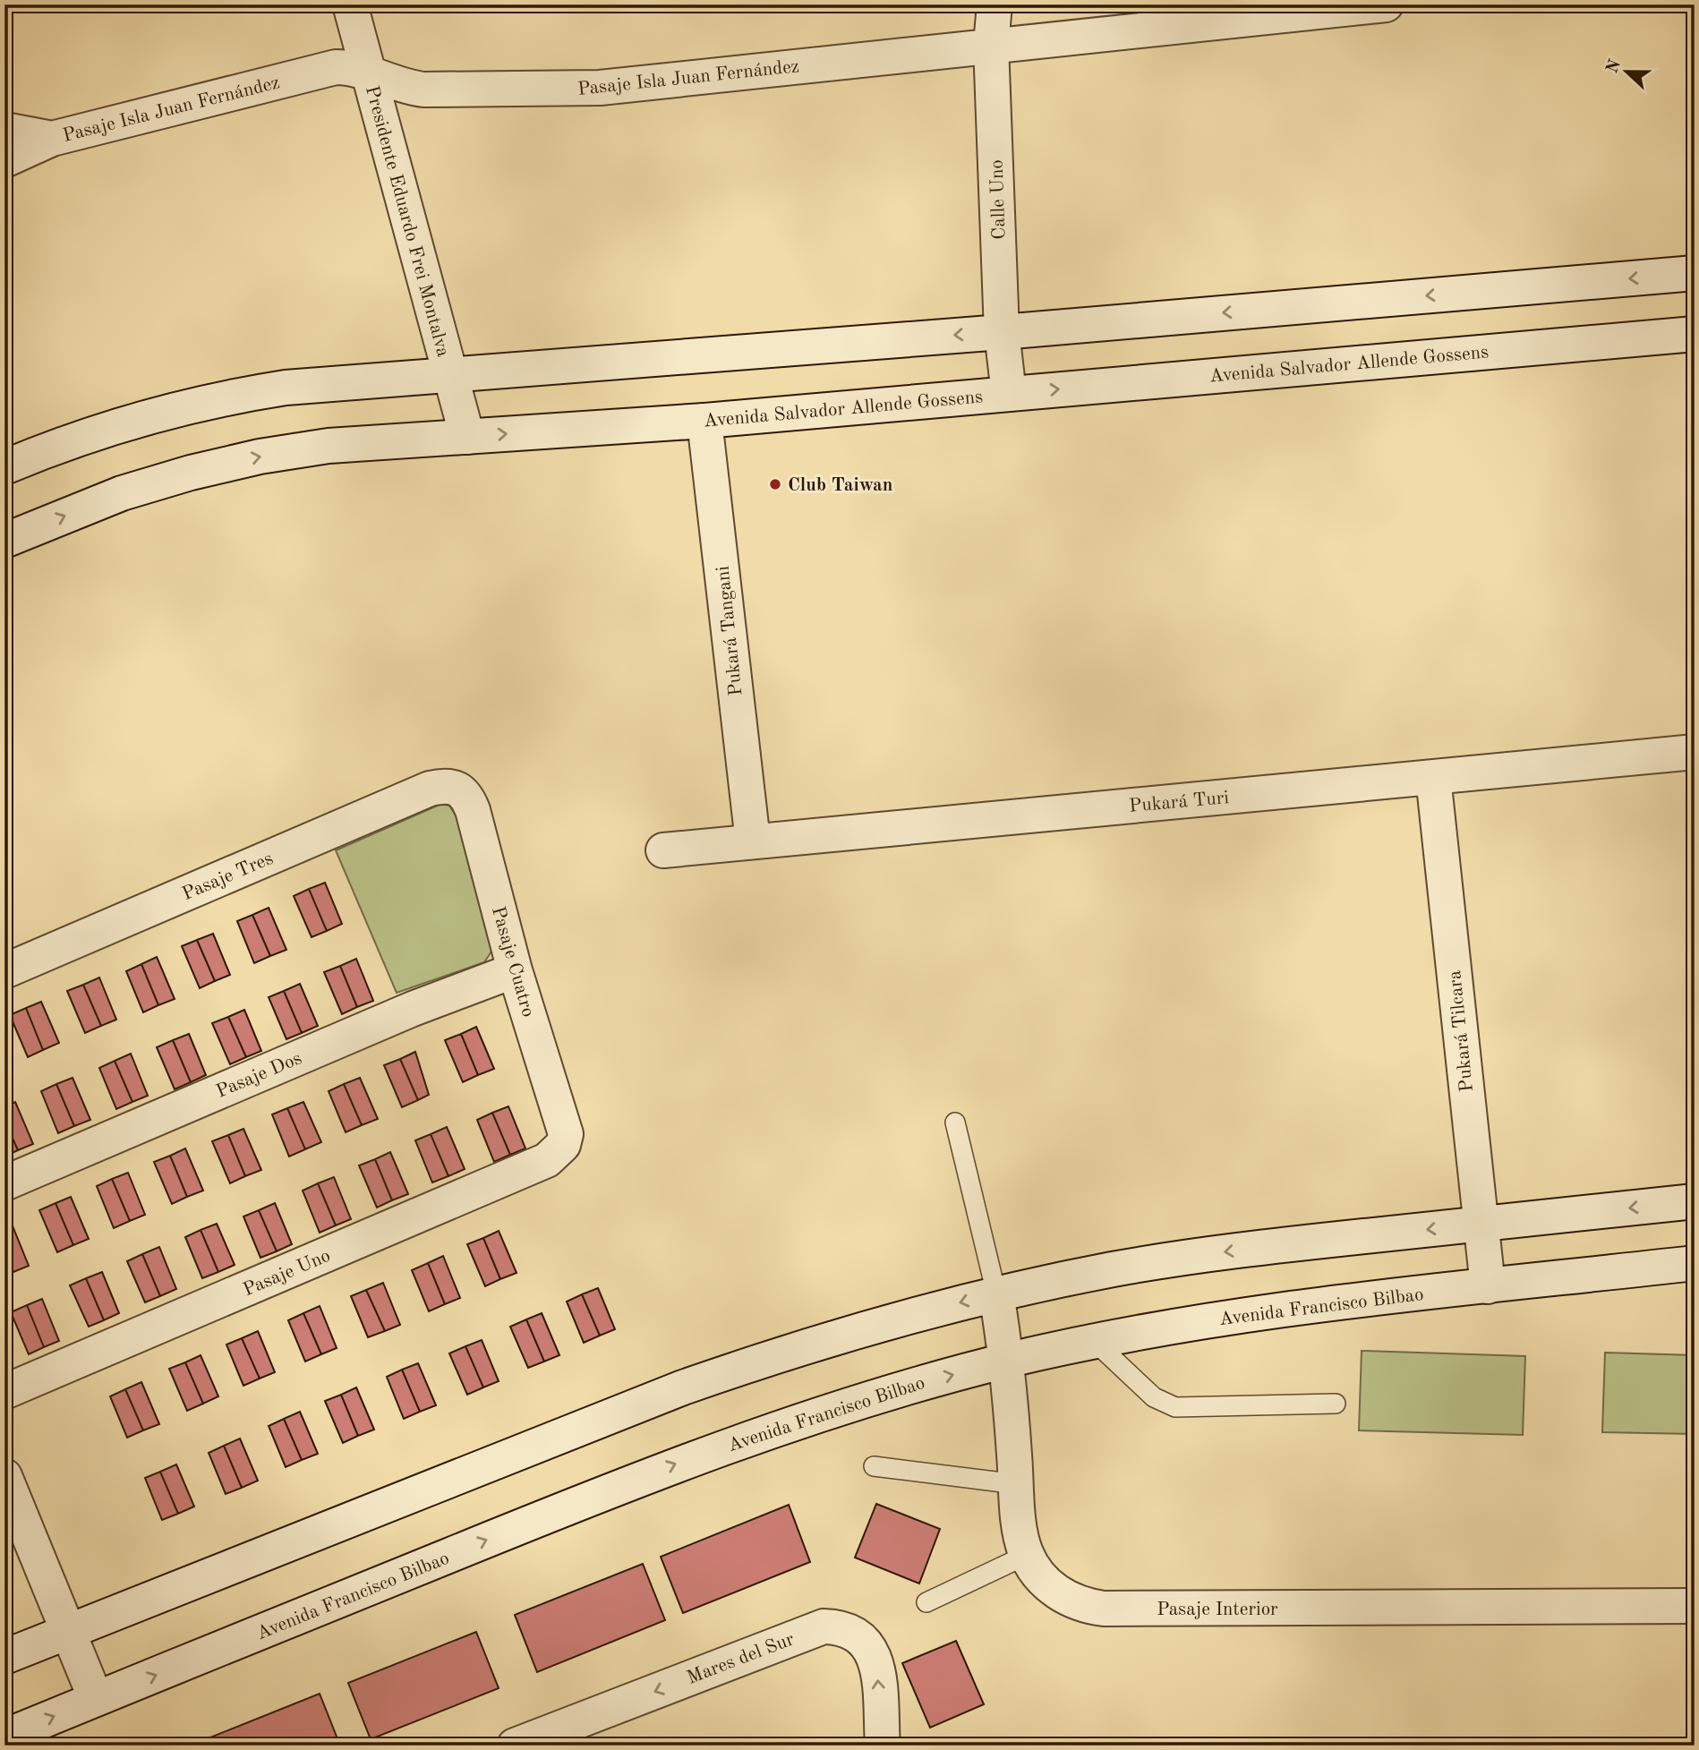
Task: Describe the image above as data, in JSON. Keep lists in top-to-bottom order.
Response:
{
  "streets": {
    "street": [
      "Pasaje Isla Juan Fernández",
      "Calle Uno",
      "Presidente Eduardo Frei Montalva",
      "Avenida Salvador Allende Gossens",
      "Pukará Tangani",
      "Pukará Turi",
      "Pasaje Tres",
      "Pasaje Cuatro",
      "Pukará Tilcara",
      "Pasaje Dos",
      "Pasaje Uno",
      "Avenida Francisco Bilbao",
      "Pasaje Interior",
      "Mares del Sur"
    ]
  },
  "crossings": [
    ["Pasaje Isla Juan Fernández", "Calle Uno"],
    ["Pasaje Isla Juan Fernández", "Presidente Eduardo Frei Montalva"],
    ["Calle Uno", "Avenida Salvador Allende Gossens"],
    ["Presidente Eduardo Frei Montalva", "Avenida Salvador Allende Gossens"],
    ["Avenida Salvador Allende Gossens", "Pukará Tangani"],
    ["Pukará Tangani", "Pukará Turi"],
    ["Pukará Turi", "Pukará Tilcara"],
    ["Pasaje Tres", "Pasaje Cuatro"],
    ["Pasaje Cuatro", "Pasaje Dos"],
    ["Pasaje Cuatro", "Pasaje Uno"],
    ["Pukará Tilcara", "Avenida Francisco Bilbao"],
    ["Avenida Francisco Bilbao", "Pasaje Interior"]
  ],
  "places": ["Club Taiwan"],
  "north": "left"
}
